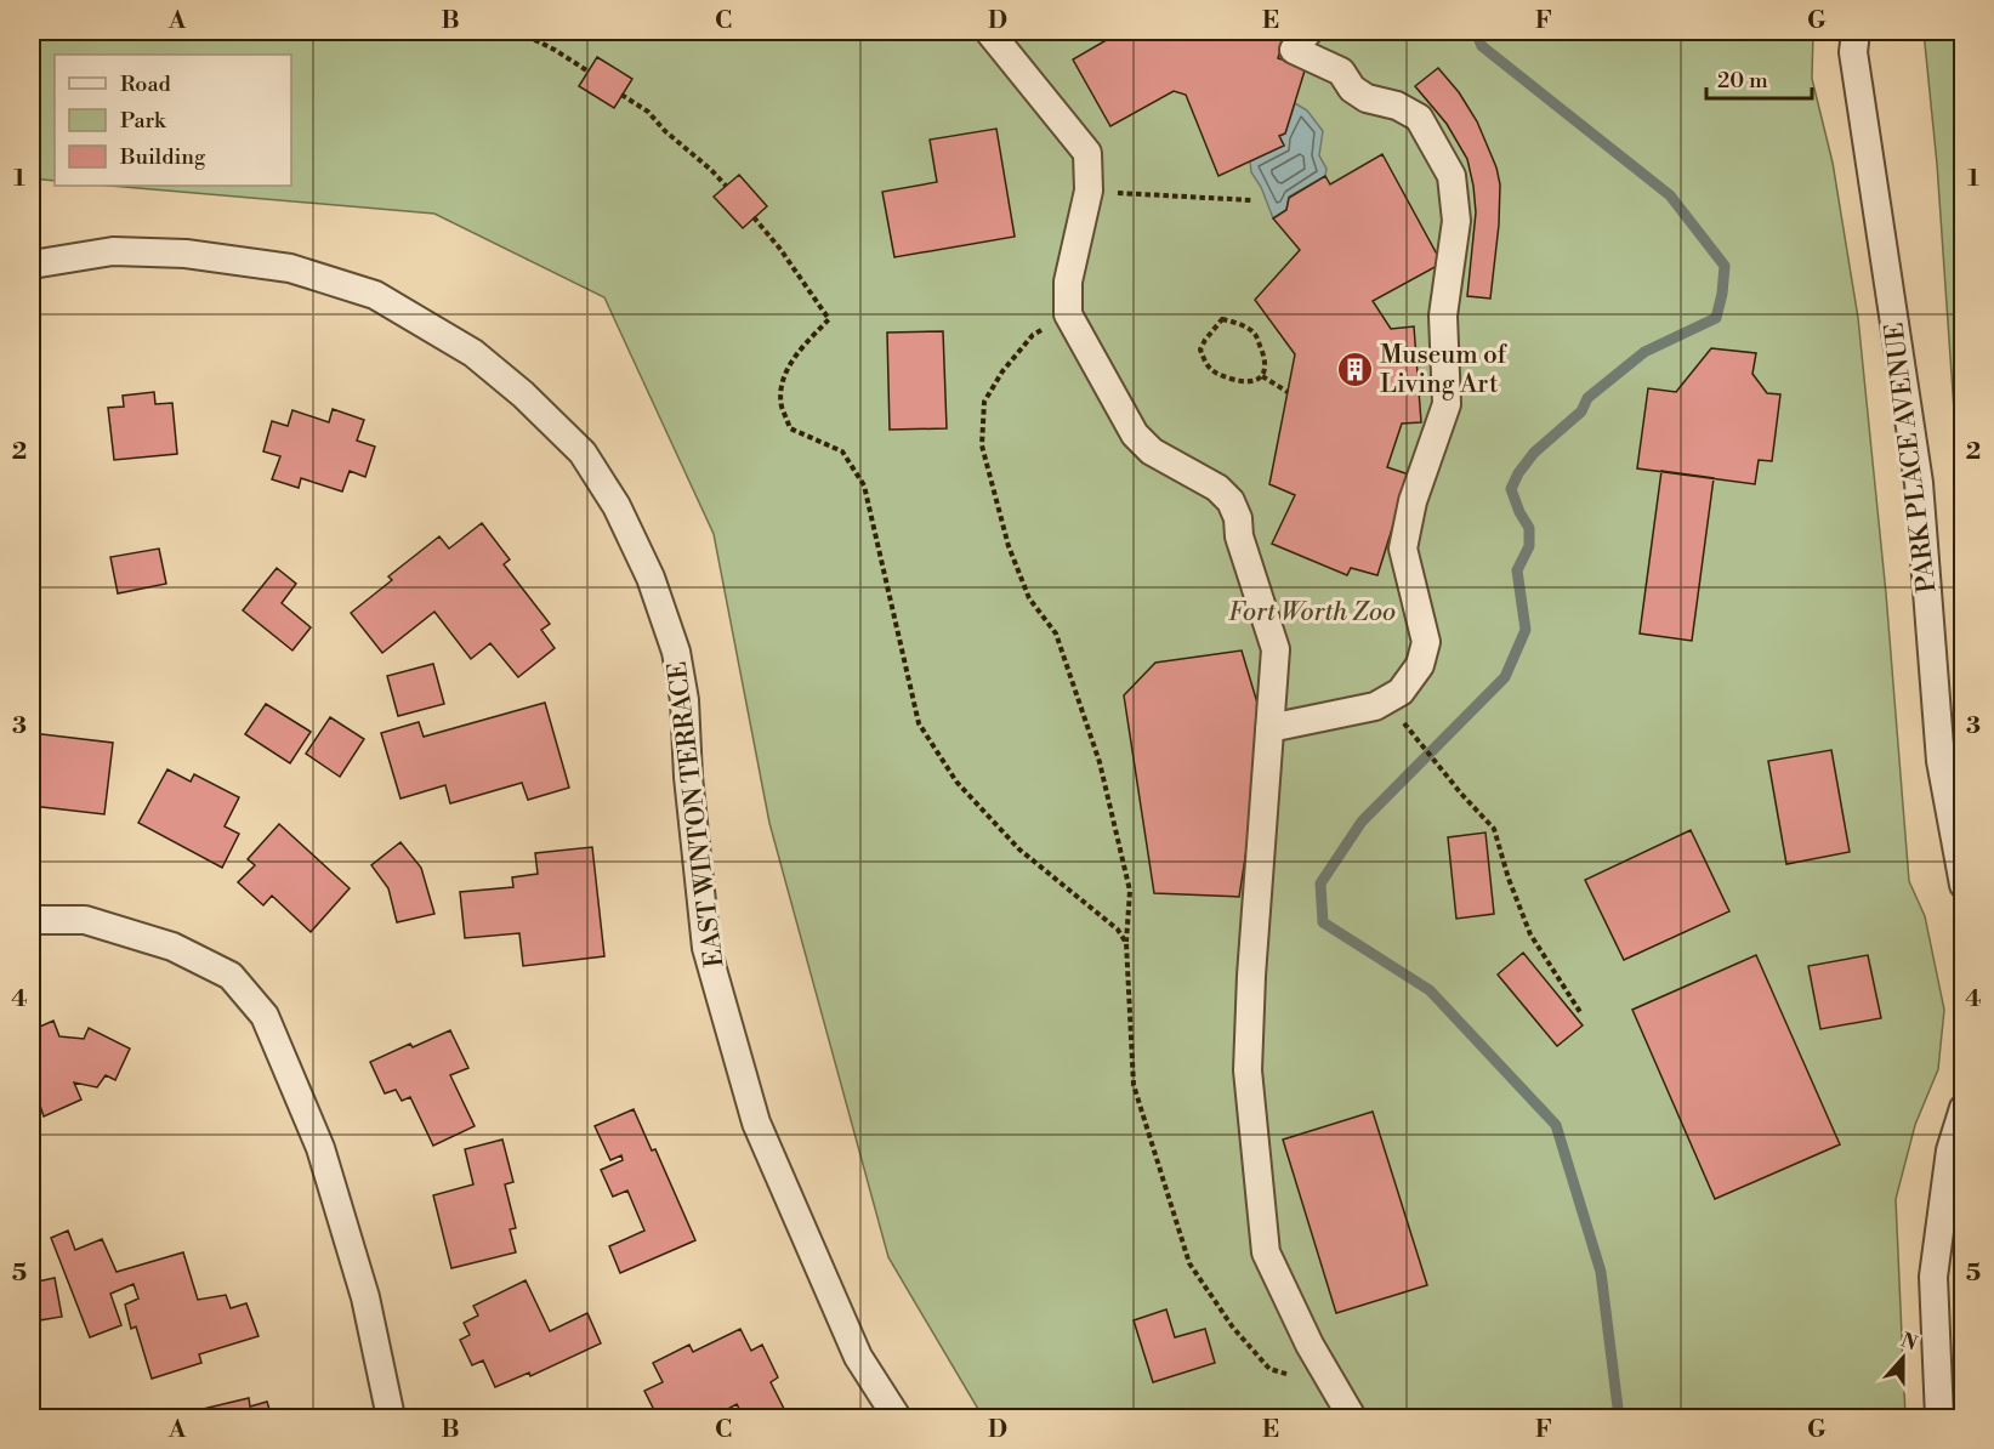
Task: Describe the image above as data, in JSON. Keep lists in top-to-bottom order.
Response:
{
  "streets": {
    "street": ["PARK PLACE AVENUE", "EAST WINTON TERRACE"]
  },
  "parks": ["Fort Worth Zoo"],
  "places": {
    "building": ["Museum of Living Art"]
  },
  "legend": ["Road", "Park", "Building"],
  "scale_bar": "20 m",
  "north": "top",
  "grid": {
    "columns": [
      "A",
      "B",
      "C",
      "D",
      "E",
      "F",
      "G"
    ],
    "rows": [
      "1",
      "2",
      "3",
      "4",
      "5"
    ]
  }
}
